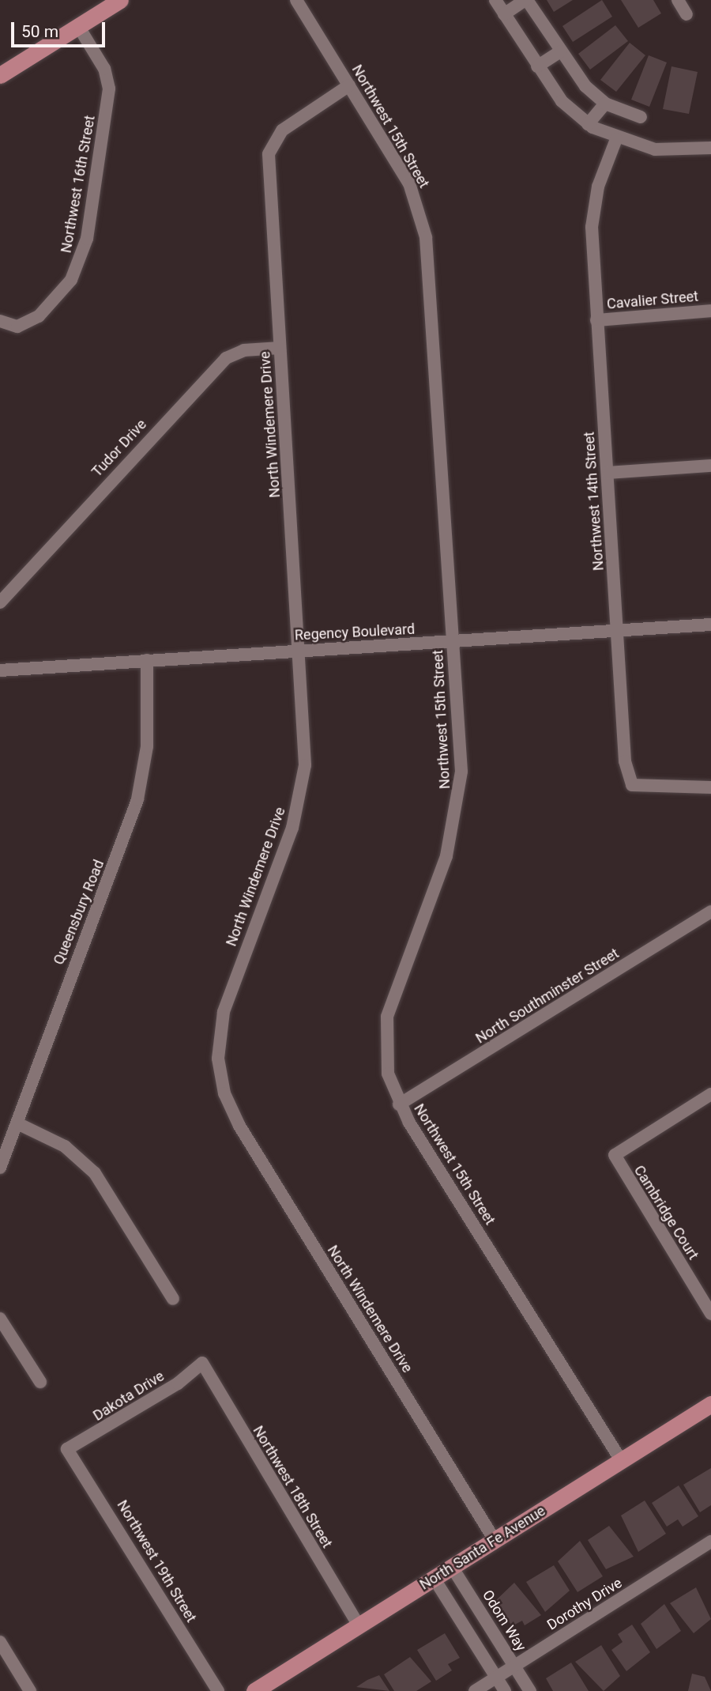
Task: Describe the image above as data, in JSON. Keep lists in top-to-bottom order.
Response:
{
  "streets": {
    "main road": ["North Santa Fe Avenue"],
    "street": [
      "Northwest 15th Street",
      "Northwest 16th Street",
      "Cavalier Street",
      "North Windemere Drive",
      "Tudor Drive",
      "Northwest 14th Street",
      "Regency Boulevard",
      "Queensbury Road",
      "North Southminster Street",
      "Cambridge Court",
      "Dakota Drive",
      "Northwest 18th Street",
      "Northwest 19th Street",
      "Dorothy Drive",
      "Odom Way"
    ]
  },
  "crossings": [
    ["Northwest 15th Street", "North Windemere Drive"],
    ["Northwest 15th Street", "Regency Boulevard"],
    ["Northwest 15th Street", "North Southminster Street"],
    ["Northwest 15th Street", "North Santa Fe Avenue"],
    ["Cavalier Street", "Northwest 14th Street"],
    ["North Windemere Drive", "Tudor Drive"],
    ["North Windemere Drive", "Regency Boulevard"],
    ["North Windemere Drive", "North Santa Fe Avenue"],
    ["Northwest 14th Street", "Regency Boulevard"],
    ["Regency Boulevard", "Queensbury Road"],
    ["Dakota Drive", "Northwest 18th Street"],
    ["Dakota Drive", "Northwest 19th Street"],
    ["Northwest 18th Street", "North Santa Fe Avenue"],
    ["North Santa Fe Avenue", "Odom Way"],
    ["Dorothy Drive", "Odom Way"]
  ],
  "scale_bar": "50 m"
}
